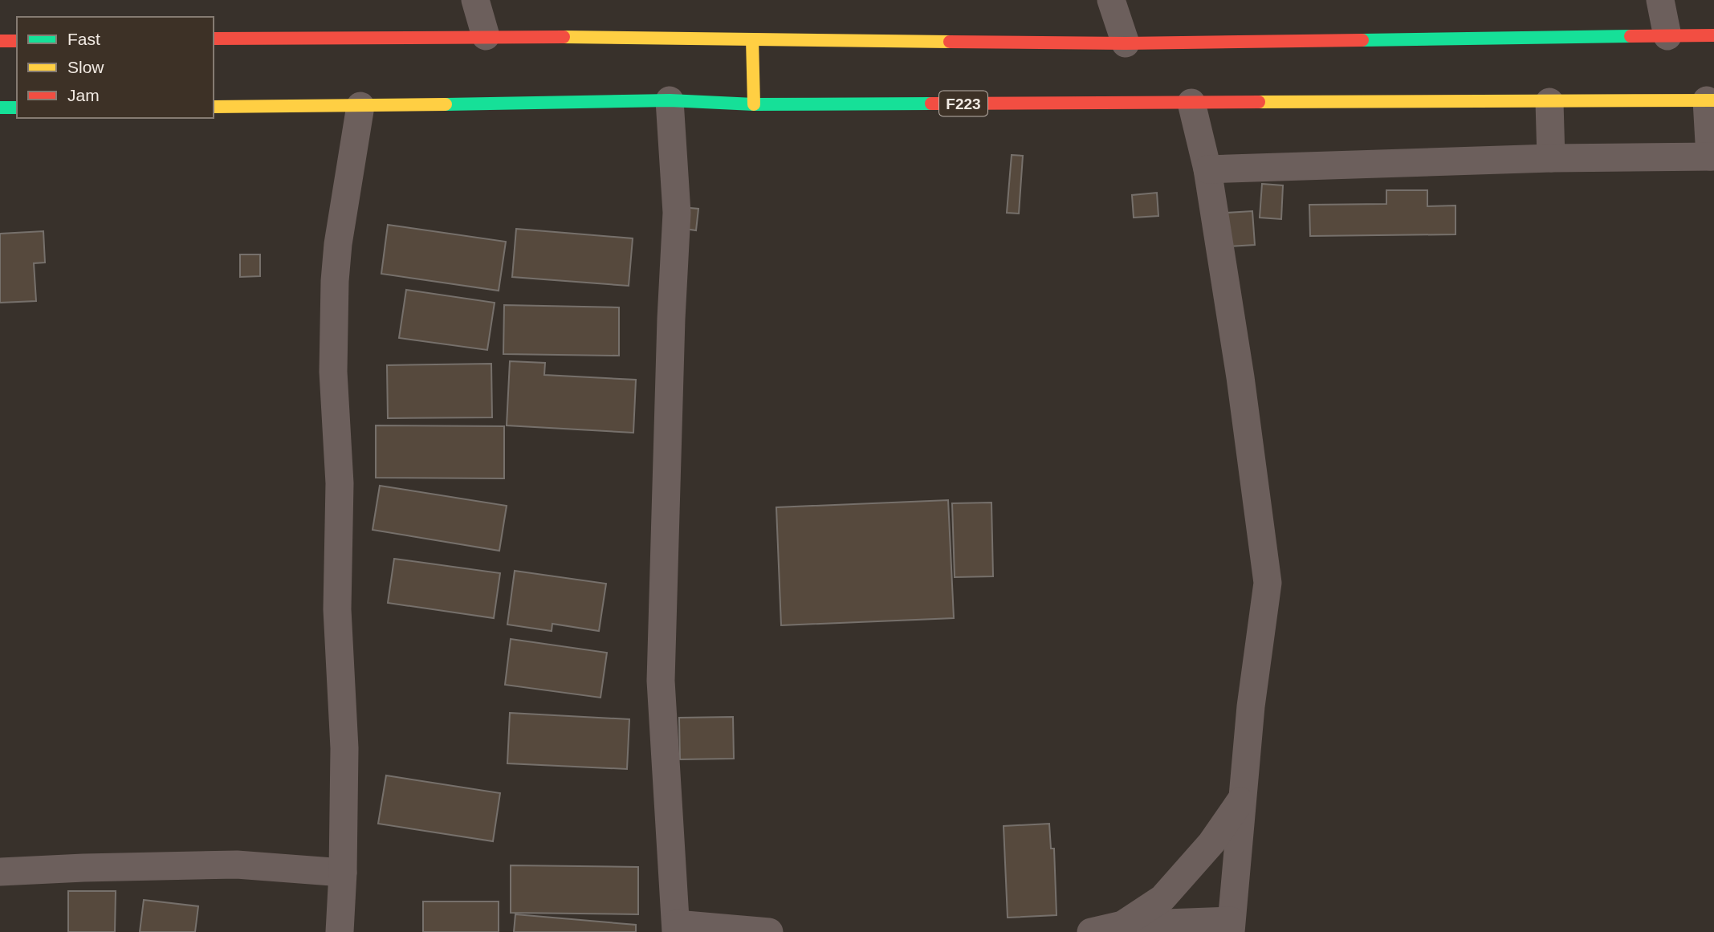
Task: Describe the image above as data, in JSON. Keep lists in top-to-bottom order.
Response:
{
  "streets": {
    "main road": ["F223"]
  },
  "legend": ["Fast", "Slow", "Jam"]
}
